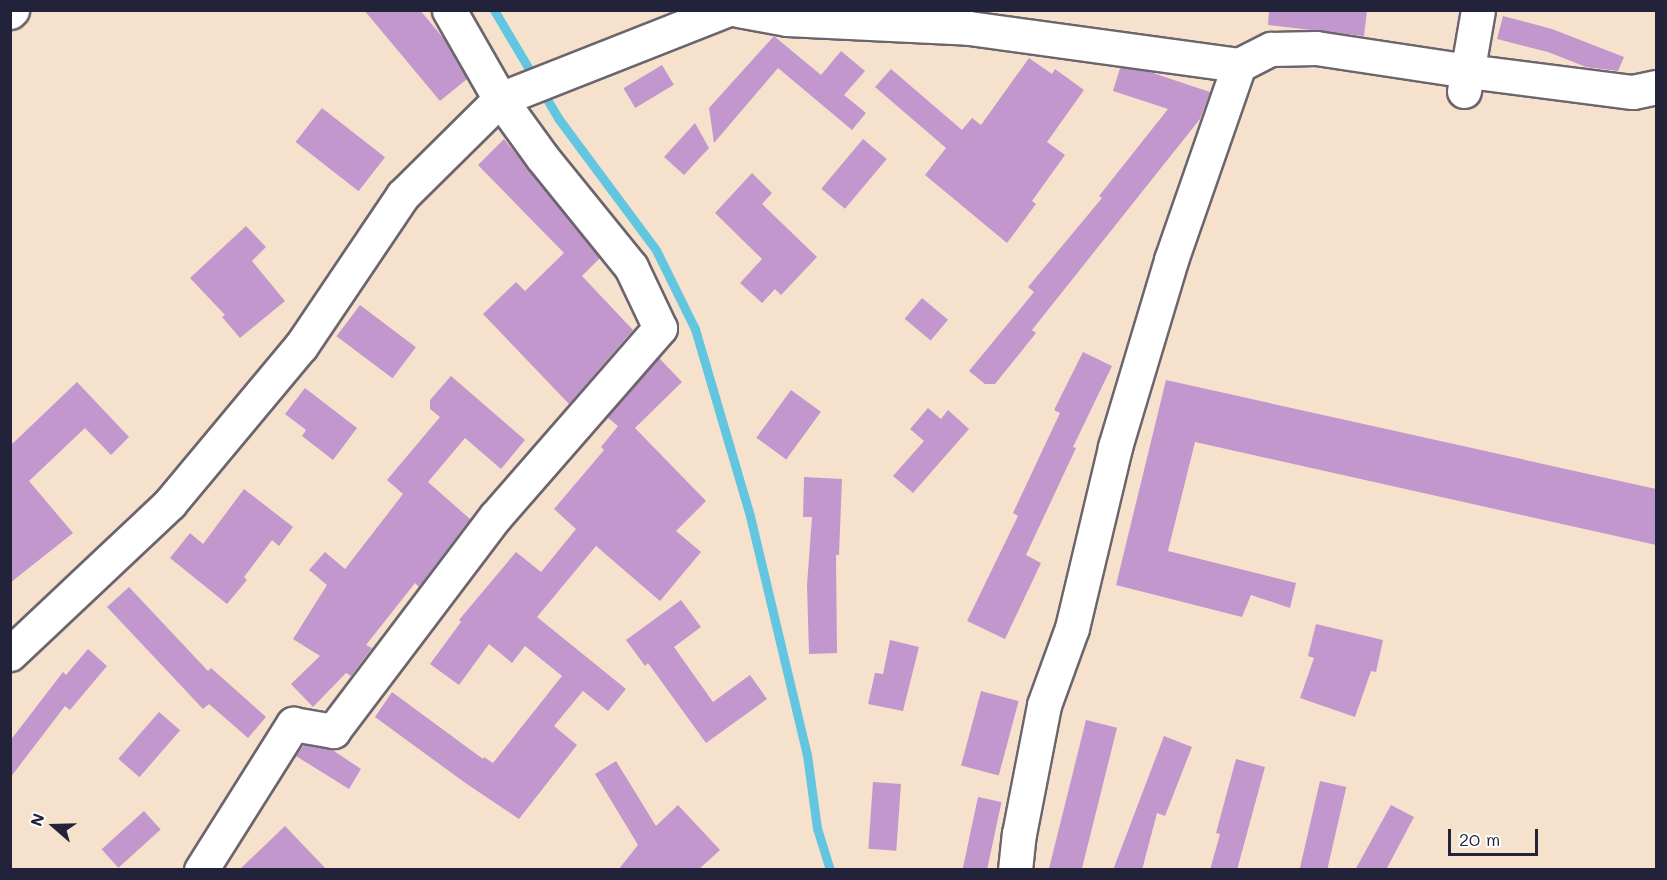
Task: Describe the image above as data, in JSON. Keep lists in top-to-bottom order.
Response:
{
  "scale_bar": "20 m",
  "north": "left"
}
